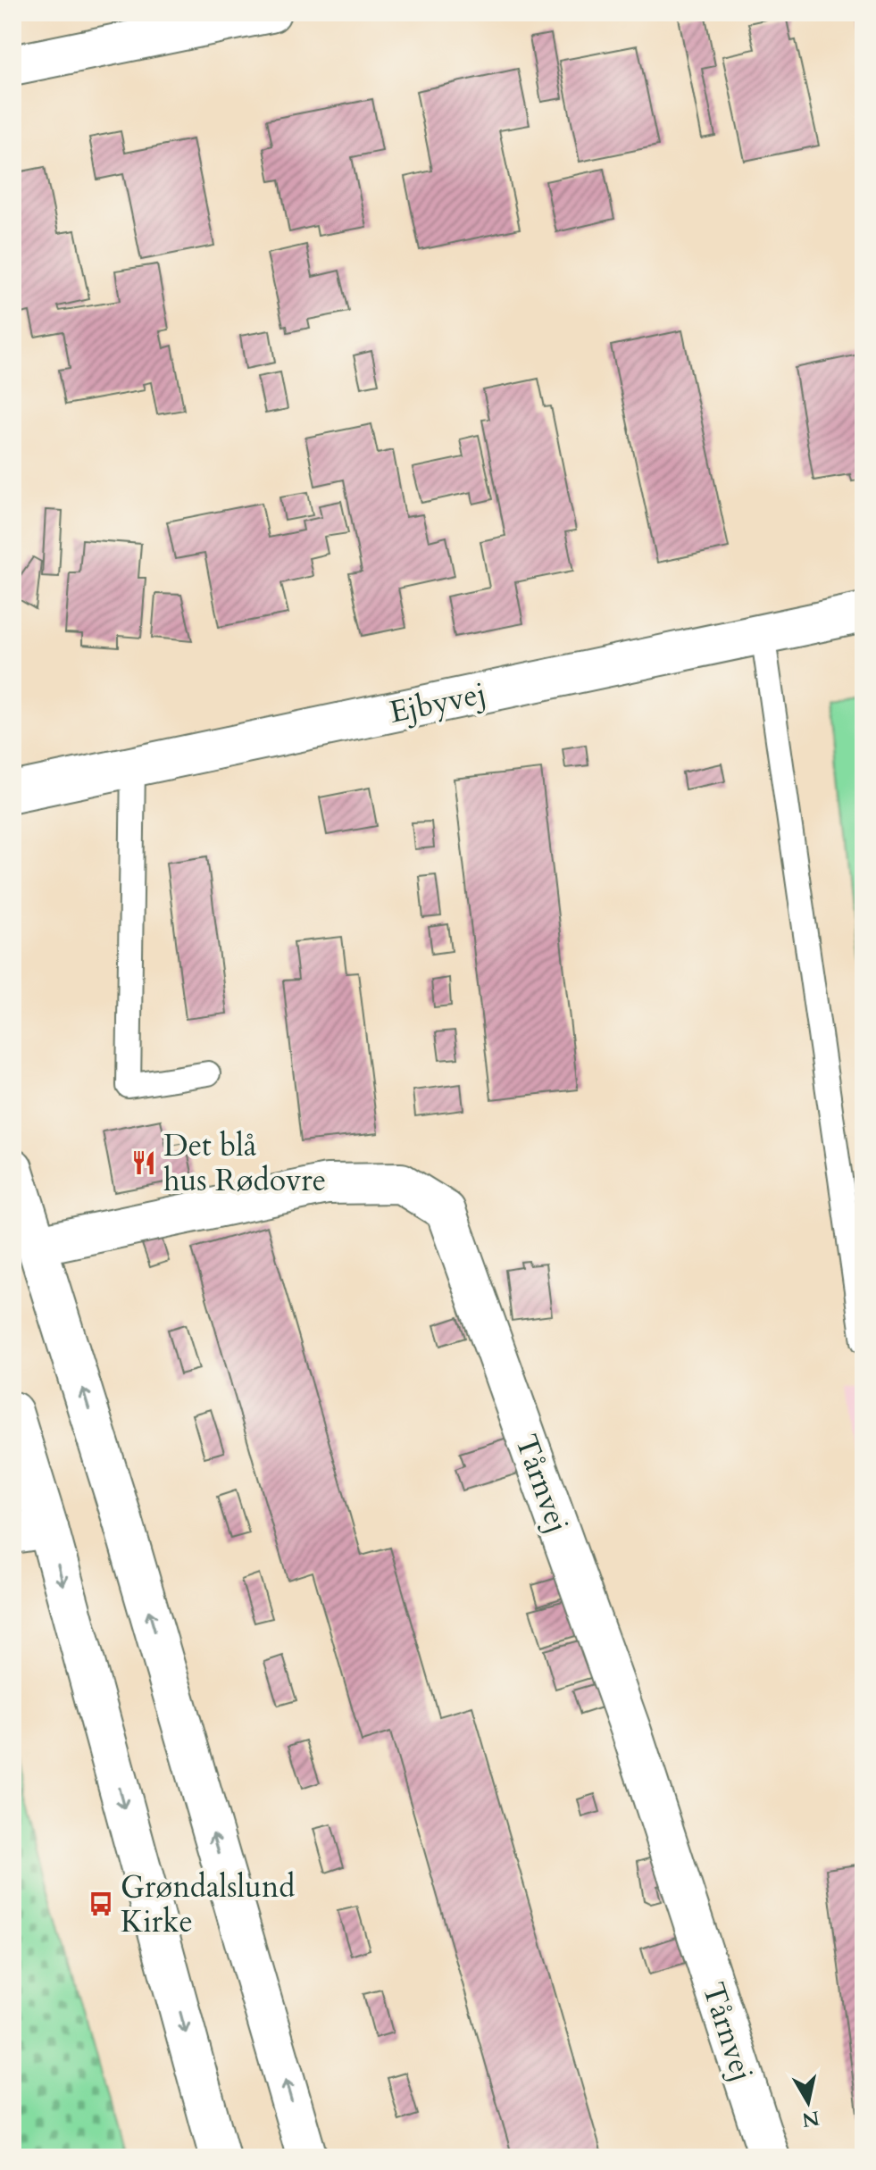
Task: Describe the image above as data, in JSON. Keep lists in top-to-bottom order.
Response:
{
  "streets": {
    "street": ["Ejbyvej", "Tårnvej"]
  },
  "places": {
    "restaurant": ["Det blå hus Rødovre"],
    "bus stop": ["Grøndalslund Kirke"]
  },
  "north": "bottom"
}
